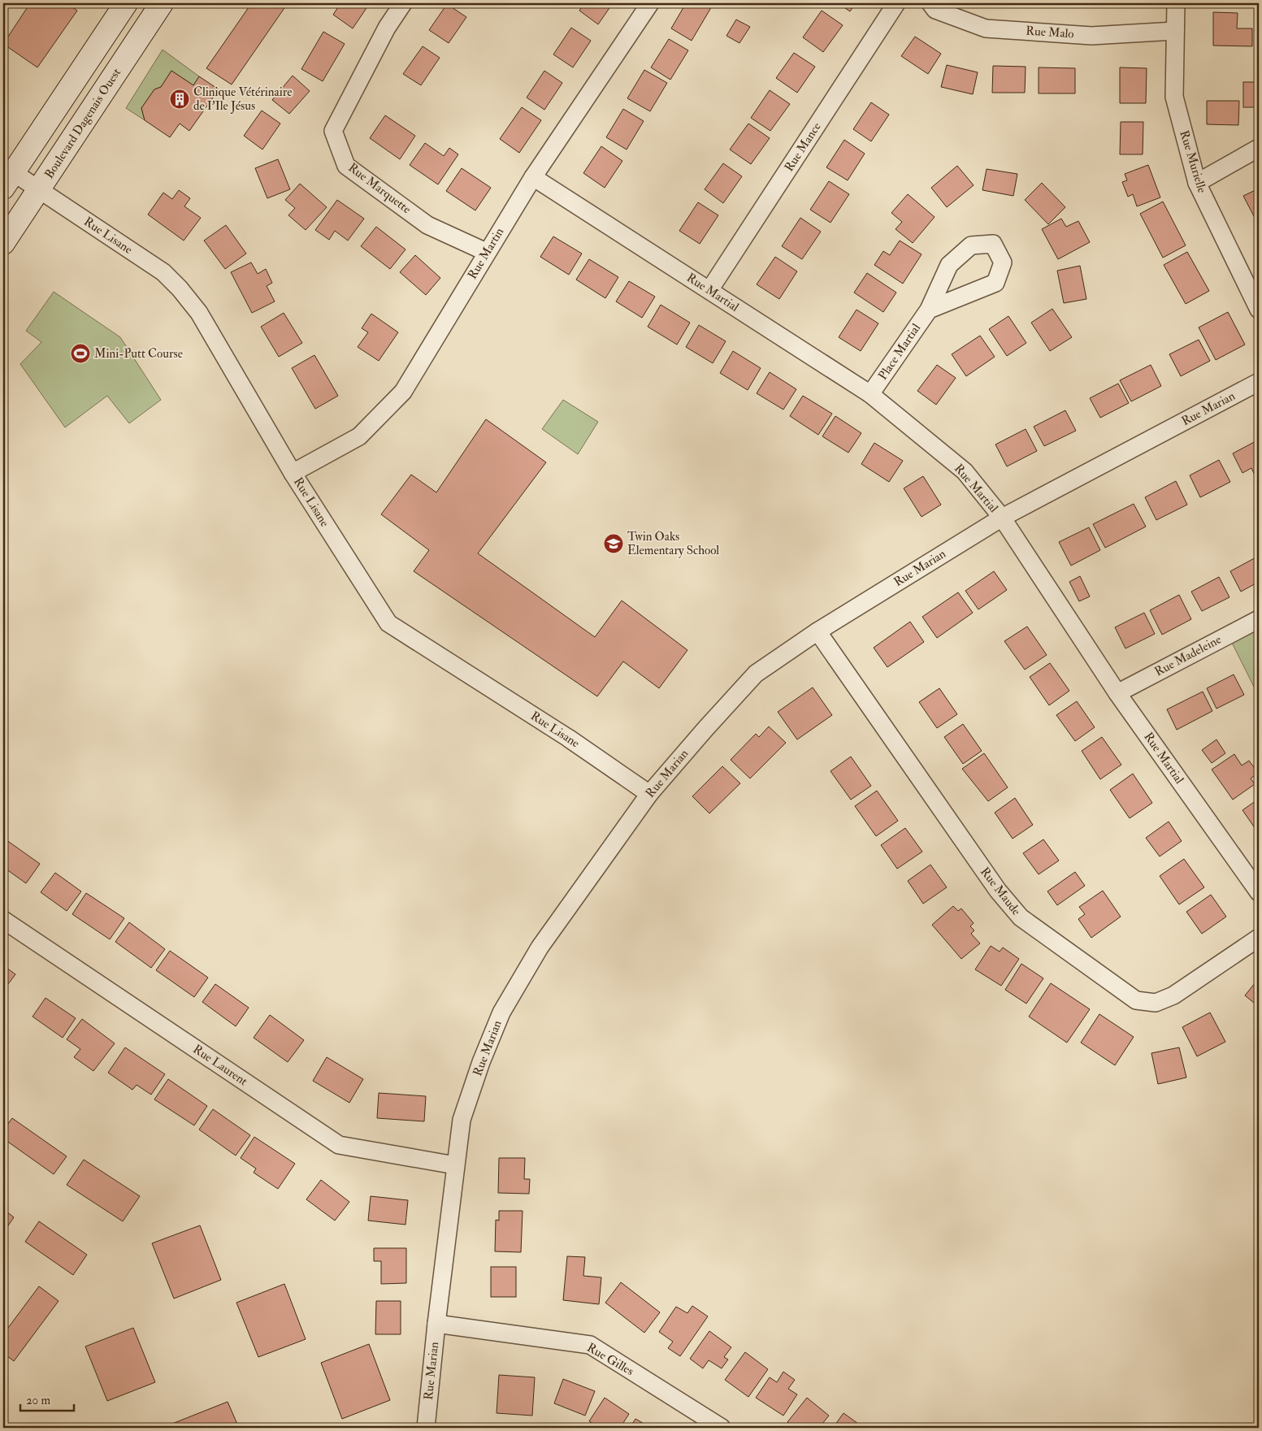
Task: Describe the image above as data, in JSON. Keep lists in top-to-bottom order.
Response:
{
  "streets": {
    "main road": ["Boulevard Dagenais Ouest"],
    "street": [
      "Rue Malo",
      "Rue Mance",
      "Rue Murielle",
      "Rue Marquette",
      "Rue Lisane",
      "Rue Martin",
      "Rue Martial",
      "Place Martial",
      "Rue Marian",
      "Rue Madeleine",
      "Rue Maude",
      "Rue Laurent",
      "Rue Gilles"
    ]
  },
  "crossings": [
    ["Rue Malo", "Rue Murielle"],
    ["Boulevard Dagenais Ouest", "Rue Lisane"],
    ["Rue Mance", "Rue Martial"],
    ["Rue Marquette", "Rue Martin"],
    ["Rue Lisane", "Rue Martin"],
    ["Rue Lisane", "Rue Marian"],
    ["Rue Martin", "Rue Martial"],
    ["Rue Martial", "Place Martial"],
    ["Rue Martial", "Rue Marian"],
    ["Rue Martial", "Rue Madeleine"],
    ["Rue Marian", "Rue Maude"],
    ["Rue Marian", "Rue Laurent"],
    ["Rue Marian", "Rue Gilles"]
  ],
  "places": {
    "building": ["Clinique Vétérinaire de I'Ile Jésus"],
    "sports": ["Mini-Putt Course"],
    "school or university": ["Twin Oaks Elementary School"]
  },
  "scale_bar": "20 m"
}
